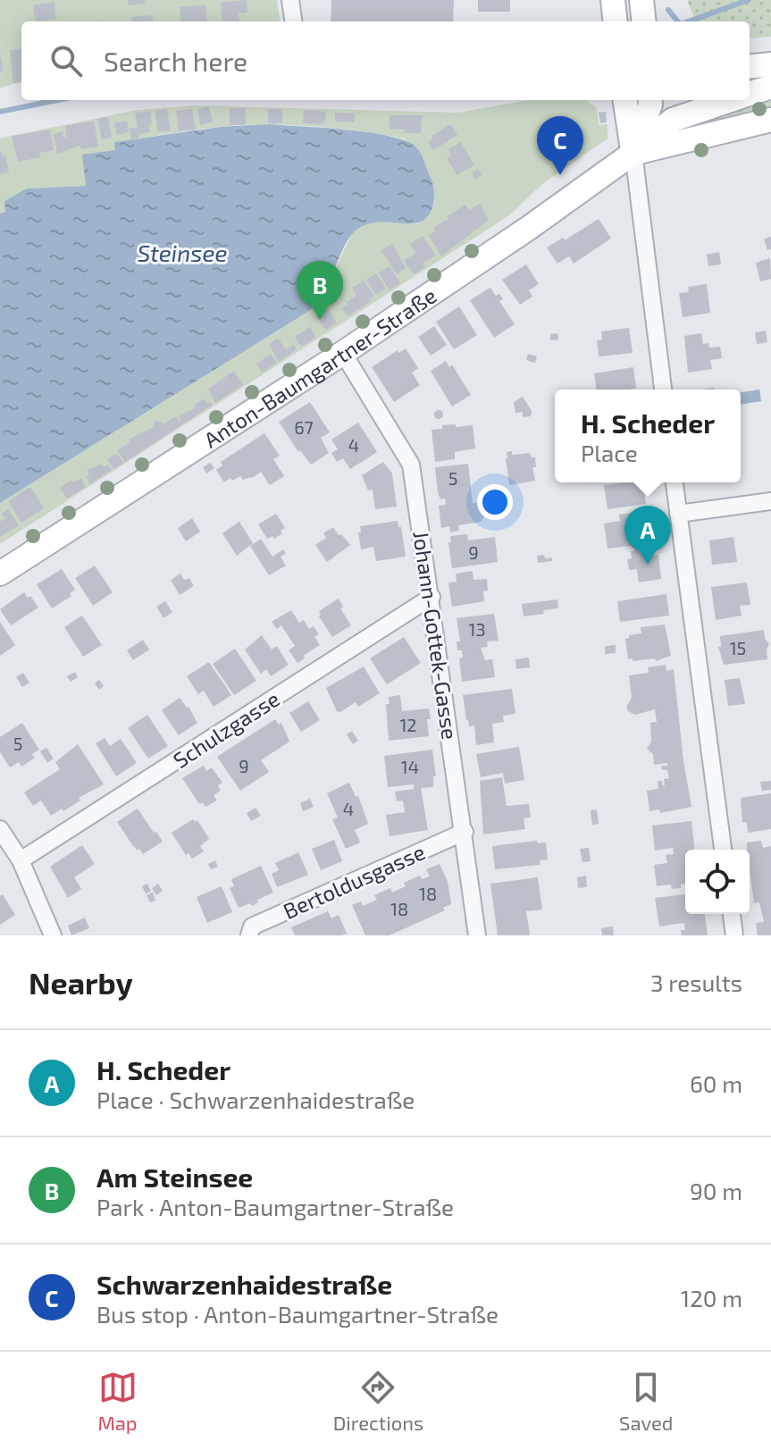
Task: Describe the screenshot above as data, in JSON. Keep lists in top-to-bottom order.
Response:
{
  "streets": {
    "main road": ["Anton-Baumgartner-Straße"],
    "street": ["Johann-Gottek-Gasse", "Schulzgasse", "Bertoldusgasse"]
  },
  "crossings": [
    ["Anton-Baumgartner-Straße", "Johann-Gottek-Gasse"],
    ["Johann-Gottek-Gasse", "Schulzgasse"],
    ["Johann-Gottek-Gasse", "Bertoldusgasse"]
  ],
  "water": ["Steinsee"],
  "house_numbers": [
    "67",
    "4",
    "5",
    "9",
    "13",
    "15",
    "12",
    "5",
    "9",
    "14",
    "4",
    "18",
    "18"
  ],
  "page": {
    "search": "Search here",
    "pins": ["C", "B", "A"],
    "popup": ["H. Scheder", "Place"],
    "heading": ["Nearby", "3 results"],
    "list": [
      {
        "mark": "A",
        "name": "H. Scheder",
        "note": "Place · Schwarzenhaidestraße",
        "value": "60 m"
      },
      {
        "mark": "B",
        "name": "Am Steinsee",
        "note": "Park · Anton-Baumgartner-Straße",
        "value": "90 m"
      },
      {
        "mark": "C",
        "name": "Schwarzenhaidestraße",
        "note": "Bus stop · Anton-Baumgartner-Straße",
        "value": "120 m"
      }
    ],
    "nav": ["Map", "Directions", "Saved"]
  }
}
